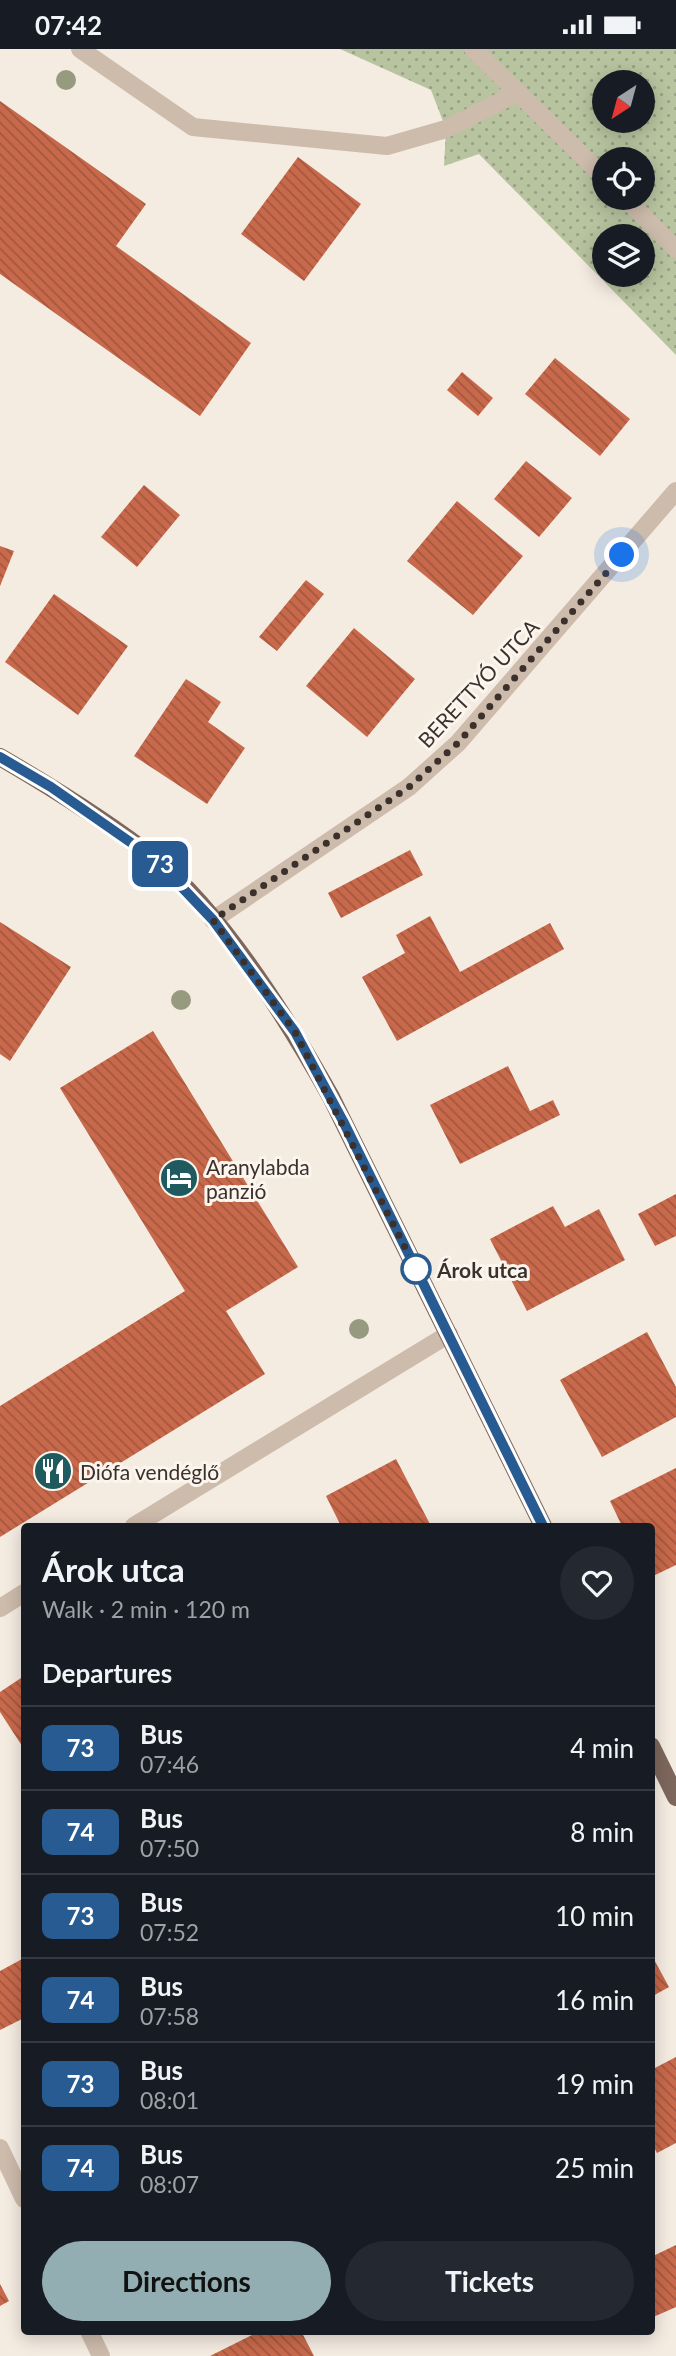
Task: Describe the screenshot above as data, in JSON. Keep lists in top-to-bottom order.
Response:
{
  "streets": {
    "street": ["BERETTYÓ UTCA"]
  },
  "places": {
    "hotel": ["Aranylabda panzió"],
    "other": ["Árok utca"],
    "restaurant": ["Diófa vendéglő"]
  },
  "lines": ["bus line 73"],
  "north": "bottom left",
  "page": {
    "status": "07:42",
    "on_map": "73",
    "heading": [
      ["Árok utca", "Walk · 2 min · 120 m"],
      "Departures"
    ],
    "list": [
      {
        "mark": "73",
        "name": "Bus",
        "note": "07:46",
        "value": "4 min"
      },
      {
        "mark": "74",
        "name": "Bus",
        "note": "07:50",
        "value": "8 min"
      },
      {
        "mark": "73",
        "name": "Bus",
        "note": "07:52",
        "value": "10 min"
      },
      {
        "mark": "74",
        "name": "Bus",
        "note": "07:58",
        "value": "16 min"
      },
      {
        "mark": "73",
        "name": "Bus",
        "note": "08:01",
        "value": "19 min"
      },
      {
        "mark": "74",
        "name": "Bus",
        "note": "08:07",
        "value": "25 min"
      }
    ],
    "buttons": ["Directions", "Tickets"]
  }
}
